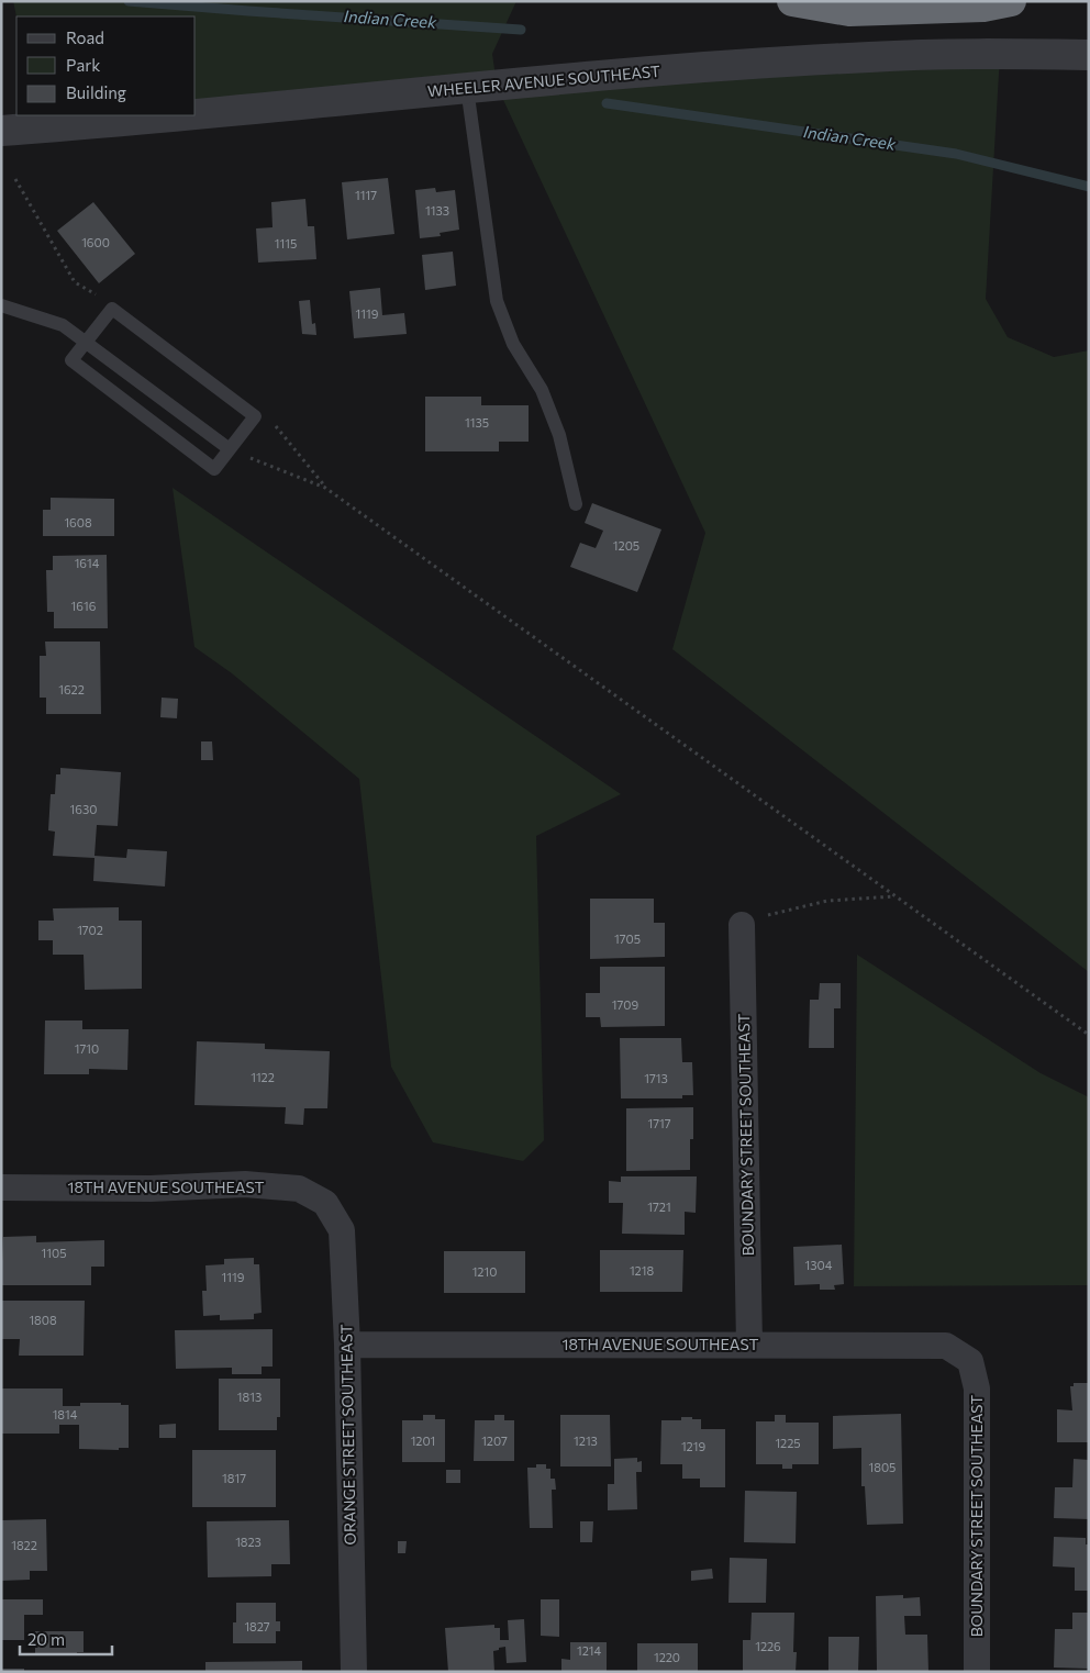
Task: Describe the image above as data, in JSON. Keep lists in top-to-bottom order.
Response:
{
  "streets": {
    "street": [
      "WHEELER AVENUE SOUTHEAST",
      "BOUNDARY STREET SOUTHEAST",
      "18TH AVENUE SOUTHEAST",
      "ORANGE STREET SOUTHEAST"
    ]
  },
  "crossings": [
    ["BOUNDARY STREET SOUTHEAST", "18TH AVENUE SOUTHEAST"],
    ["18TH AVENUE SOUTHEAST", "ORANGE STREET SOUTHEAST"]
  ],
  "water": ["Indian Creek"],
  "house_numbers": [
    "1117",
    "1133",
    "1600",
    "1115",
    "1119",
    "1135",
    "1608",
    "1205",
    "1614",
    "1616",
    "1622",
    "1630",
    "1702",
    "1705",
    "1709",
    "1710",
    "1122",
    "1713",
    "1717",
    "1721",
    "1105",
    "1304",
    "1218",
    "1210",
    "1119",
    "1808",
    "1813",
    "1814",
    "1201",
    "1207",
    "1213",
    "1225",
    "1219",
    "1805",
    "1817",
    "1823",
    "1822",
    "1827",
    "1226",
    "1214",
    "1220"
  ],
  "legend": ["Road", "Park", "Building"],
  "scale_bar": "20 m"
}
